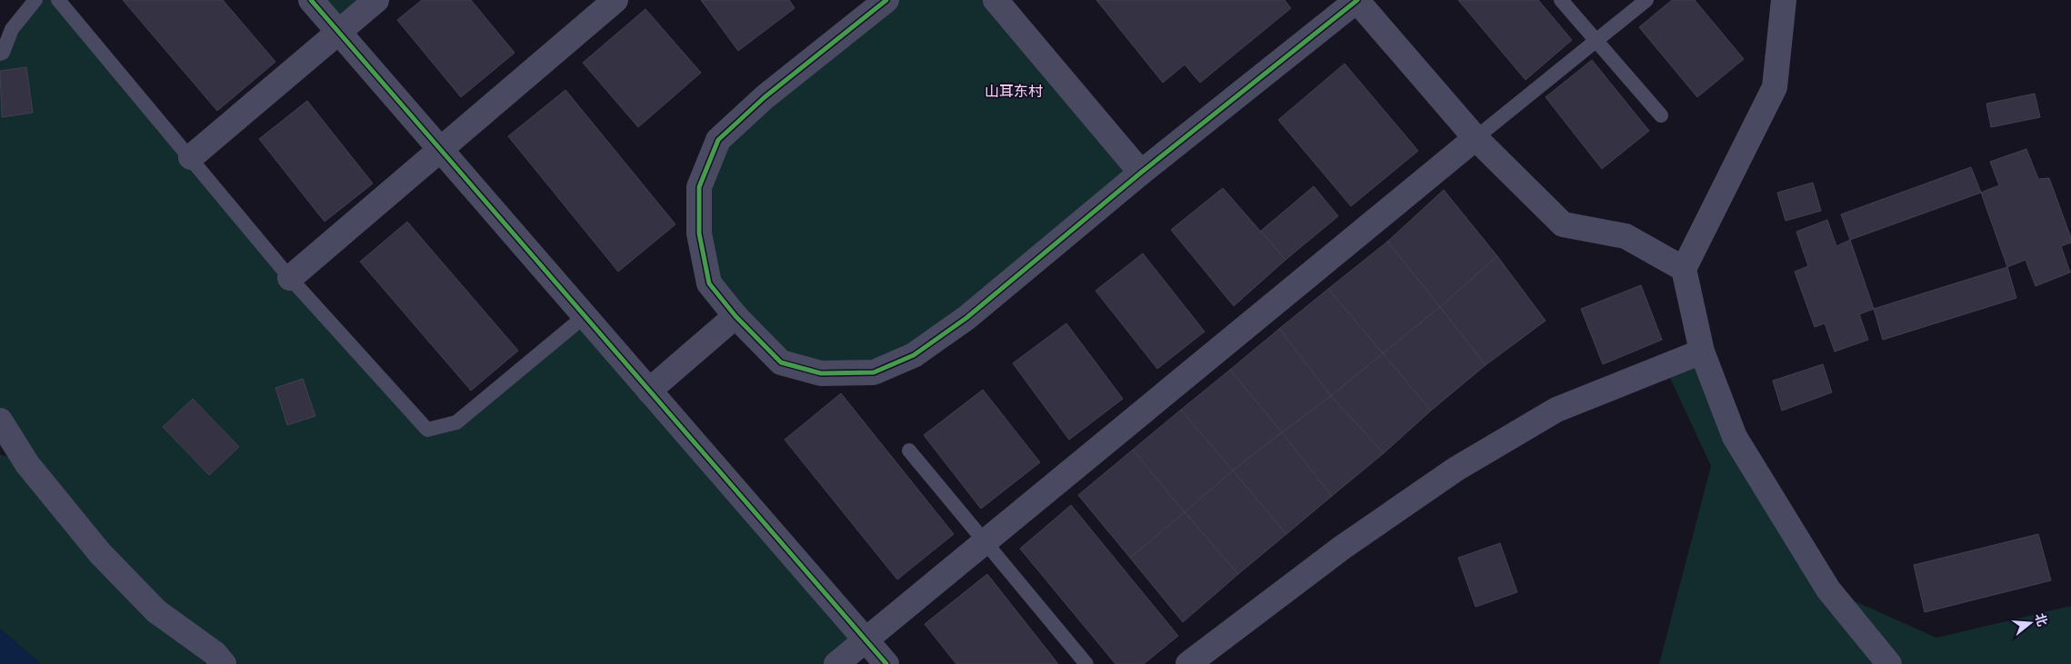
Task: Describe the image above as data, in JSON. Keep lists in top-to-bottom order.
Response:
{
  "districts": ["山耳东村"],
  "north": "right"
}
